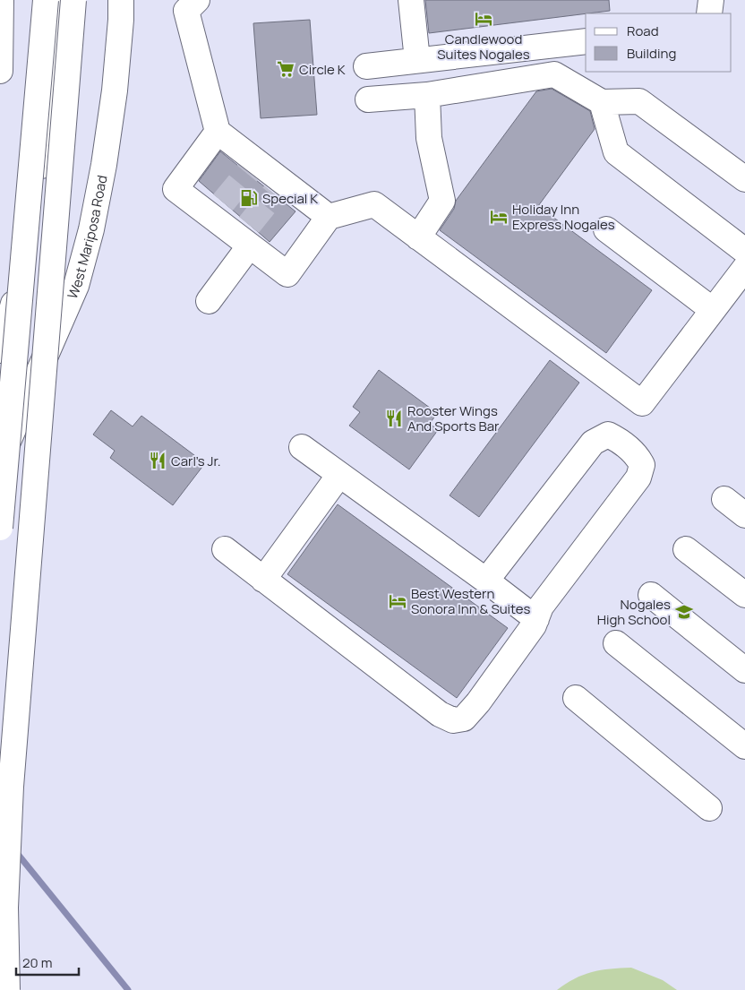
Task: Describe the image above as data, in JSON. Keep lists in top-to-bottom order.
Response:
{
  "streets": {
    "main road": ["West Mariposa Road"]
  },
  "places": {
    "hotel": ["Candlewood Suites Nogales", "Holiday Inn Express Nogales", "Best Western Sonora Inn & Suites"],
    "supermarket": ["Circle K"],
    "fuel station": ["Special K"],
    "restaurant": ["Rooster Wings And Sports Bar", "Carl's Jr."],
    "school or university": ["Nogales High School"]
  },
  "legend": ["Road", "Building"],
  "scale_bar": "20 m"
}
